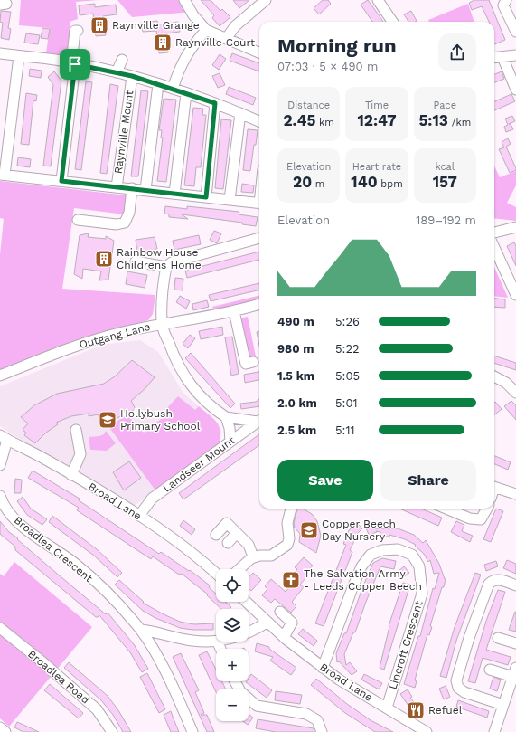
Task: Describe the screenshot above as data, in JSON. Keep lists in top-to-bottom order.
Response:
{
  "streets": {
    "street": [
      "Raynville Mount",
      "Outgang Lane",
      "Landseer Mount",
      "Broad Lane",
      "Broadlea Crescent",
      "Lincroft Crescent",
      "Broadlea Road"
    ]
  },
  "crossings": [
    ["Landseer Mount", "Broad Lane"],
    ["Broad Lane", "Lincroft Crescent"]
  ],
  "places": {
    "building": ["Raynville Grange", "Raynville Court", "Rainbow House Childrens Home"],
    "school or university": ["Hollybush Primary School", "Copper Beech Day Nursery"],
    "church": ["The Salvation Army - Leeds Copper Beech"],
    "restaurant": ["Refuel"]
  },
  "page": {
    "heading": ["Morning run", "07:03 · 5 × 490 m"],
    "stats": [
      ["Distance", "2.45 km"],
      ["Time", "12:47"],
      ["Pace", "5:13 /km"],
      ["Elevation", "20 m"],
      ["Heart rate", "140 bpm"],
      ["kcal", "157"]
    ],
    "chart": ["Elevation", "189–192 m"],
    "list": [
      {
        "name": "490 m",
        "note": "5:26"
      },
      {
        "name": "980 m",
        "note": "5:22"
      },
      {
        "name": "1.5 km",
        "note": "5:05"
      },
      {
        "name": "2.0 km",
        "note": "5:01"
      },
      {
        "name": "2.5 km",
        "note": "5:11"
      }
    ],
    "buttons": ["Save", "Share"],
    "map_buttons": ["+", "−"]
  }
}
